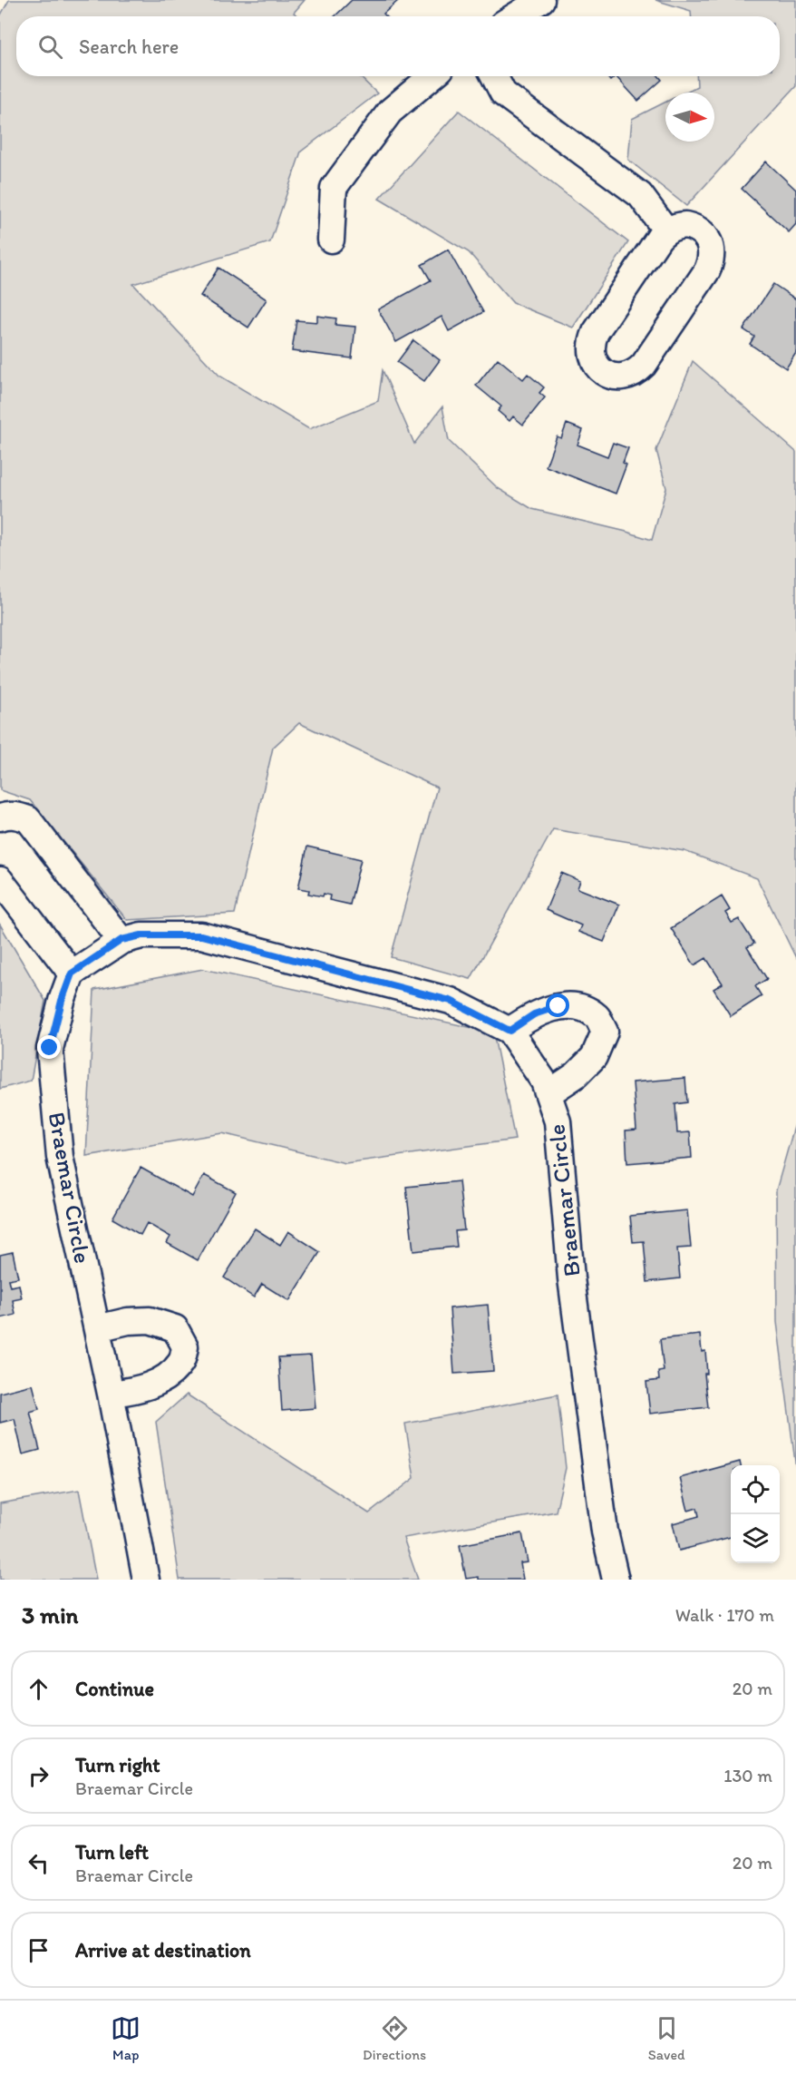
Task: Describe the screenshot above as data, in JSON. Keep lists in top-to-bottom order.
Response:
{
  "streets": {
    "street": ["Braemar Circle"]
  },
  "north": "right",
  "page": {
    "search": "Search here",
    "heading": ["3 min", "Walk · 170 m"],
    "list": [
      ["Continue", "20 m"],
      ["Turn right", "Braemar Circle", "130 m"],
      ["Turn left", "Braemar Circle", "20 m"],
      "Arrive at destination"
    ],
    "nav": ["Map", "Directions", "Saved"]
  }
}
